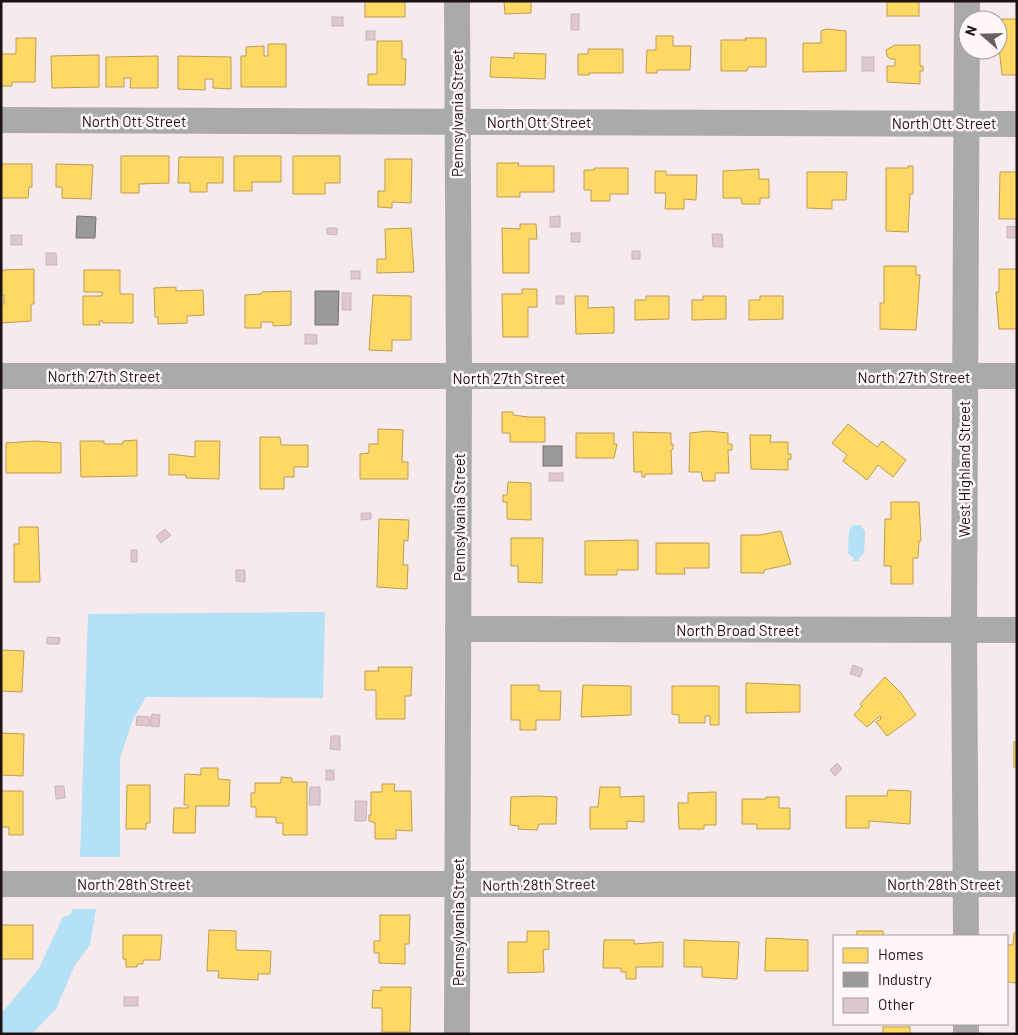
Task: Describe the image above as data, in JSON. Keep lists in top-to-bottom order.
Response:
{
  "streets": {
    "street": [
      "Pennsylvania Street",
      "North Ott Street",
      "North 27th Street",
      "West Highland Street",
      "North Broad Street",
      "North 28th Street"
    ]
  },
  "crossings": [
    ["Pennsylvania Street", "North Ott Street"],
    ["Pennsylvania Street", "North 27th Street"],
    ["Pennsylvania Street", "North Broad Street"],
    ["Pennsylvania Street", "North 28th Street"],
    ["North Ott Street", "West Highland Street"],
    ["North 27th Street", "West Highland Street"],
    ["West Highland Street", "North Broad Street"],
    ["West Highland Street", "North 28th Street"]
  ],
  "legend": ["Homes", "Industry", "Other"],
  "north": "left"
}
